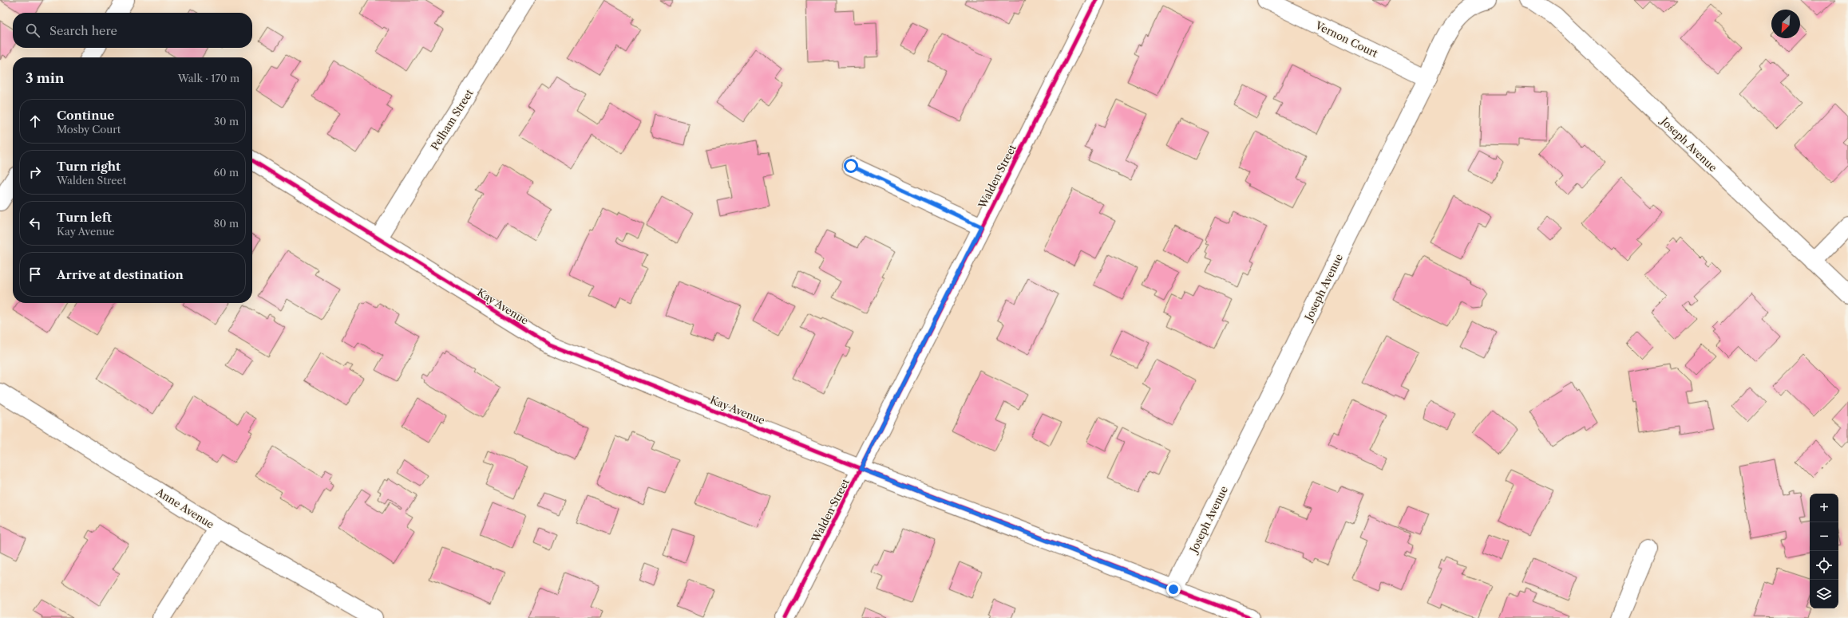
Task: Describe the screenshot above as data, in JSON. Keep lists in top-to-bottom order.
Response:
{
  "streets": {
    "street": [
      "Vernon Court",
      "Pelham Street",
      "Joseph Avenue",
      "Walden Street",
      "Kay Avenue",
      "Anne Avenue"
    ]
  },
  "crossings": [
    ["Vernon Court", "Joseph Avenue"],
    ["Pelham Street", "Kay Avenue"],
    ["Joseph Avenue", "Kay Avenue"],
    ["Walden Street", "Kay Avenue"]
  ],
  "north": "bottom left",
  "page": {
    "search": "Search here",
    "heading": ["3 min", "Walk · 170 m"],
    "list": [
      ["Continue", "Mosby Court", "30 m"],
      ["Turn right", "Walden Street", "60 m"],
      ["Turn left", "Kay Avenue", "80 m"],
      "Arrive at destination"
    ],
    "map_buttons": ["+", "−"]
  }
}
